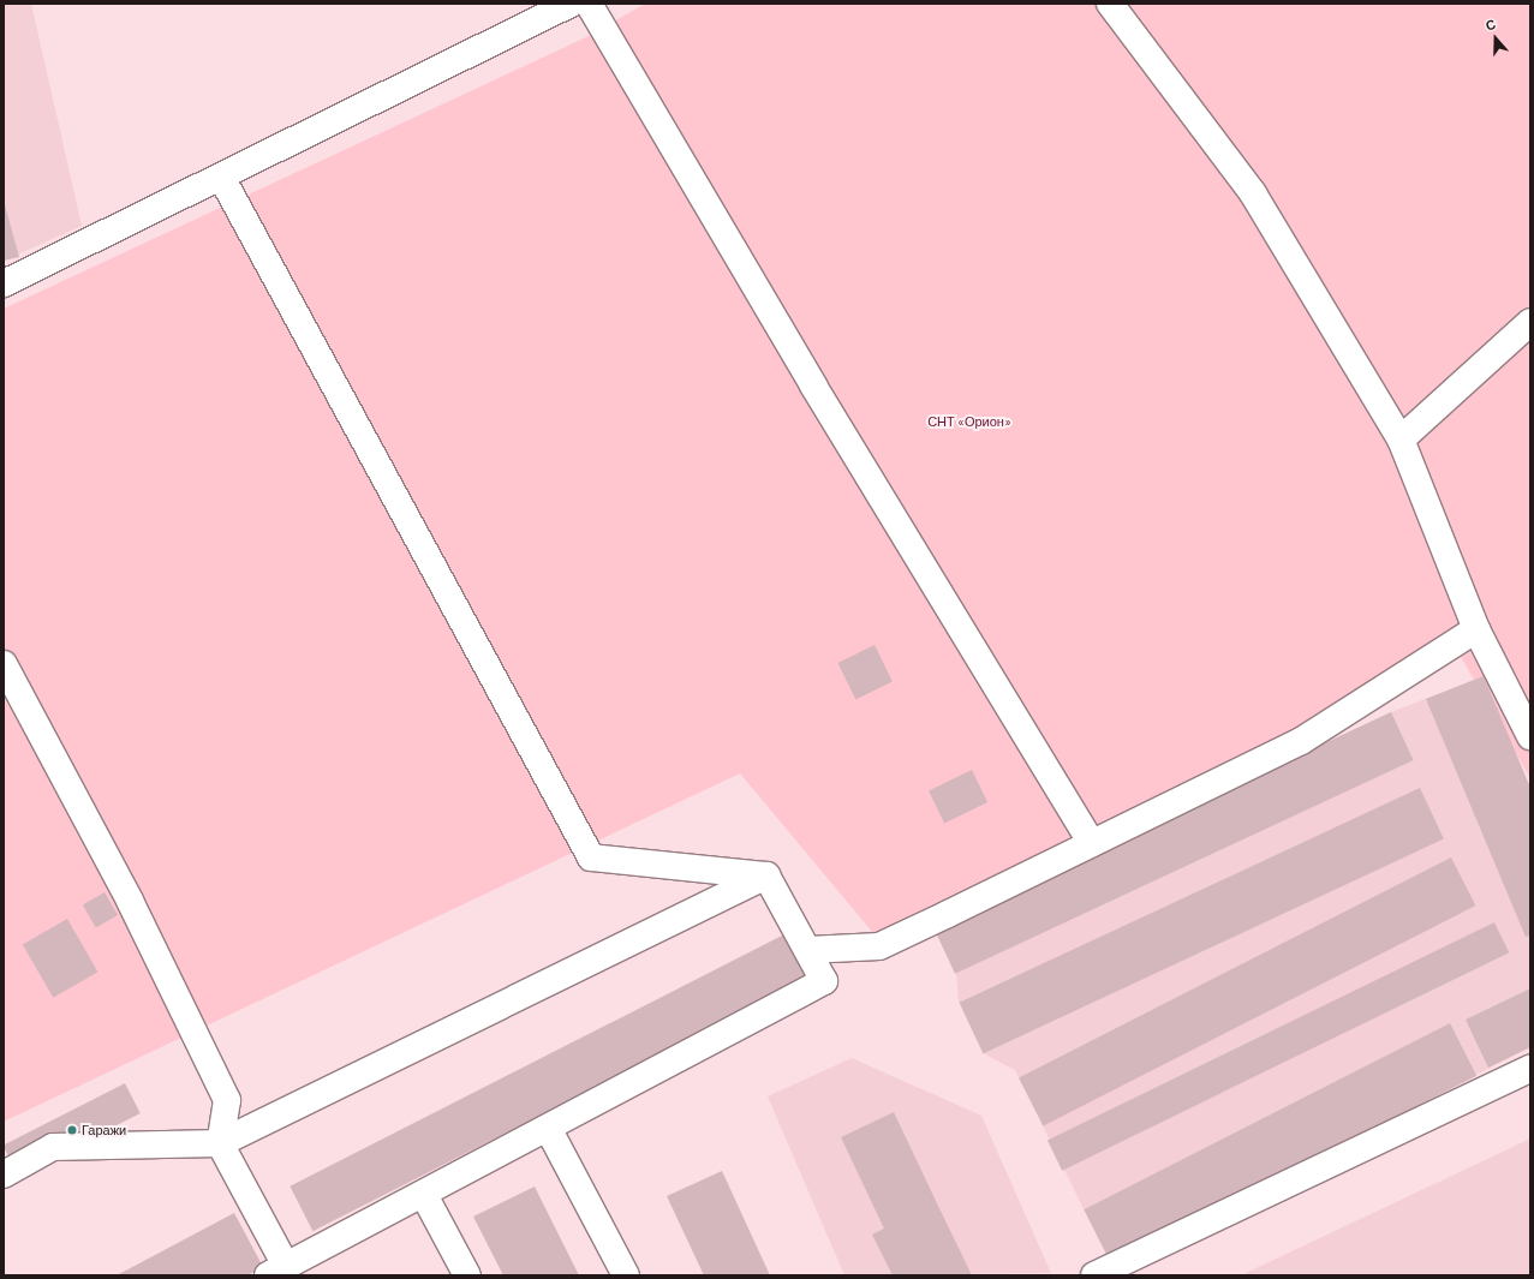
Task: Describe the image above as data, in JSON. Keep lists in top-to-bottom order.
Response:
{
  "parks": ["СНТ «Орион»"],
  "places": ["Гаражи"],
  "north": "top"
}
